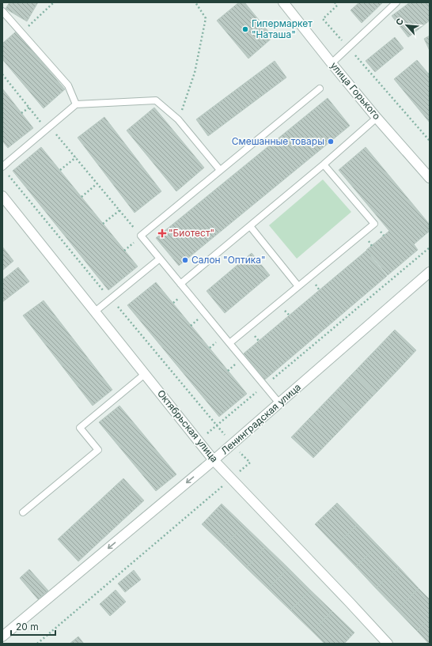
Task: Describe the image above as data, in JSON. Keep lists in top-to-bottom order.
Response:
{
  "streets": {
    "street": ["улица Горького", "Ленинградская улица", "Октябрьская улица"]
  },
  "crossings": [
    ["Ленинградская улица", "Октябрьская улица"]
  ],
  "one_way": ["Ленинградская улица"],
  "places": {
    "other": ["Гипермаркет \"Наташа\"", "Смешанные товары", "Салон \"Оптика\""],
    "health": ["\"Биотест\""]
  },
  "scale_bar": "20 m",
  "north": "top left"
}
